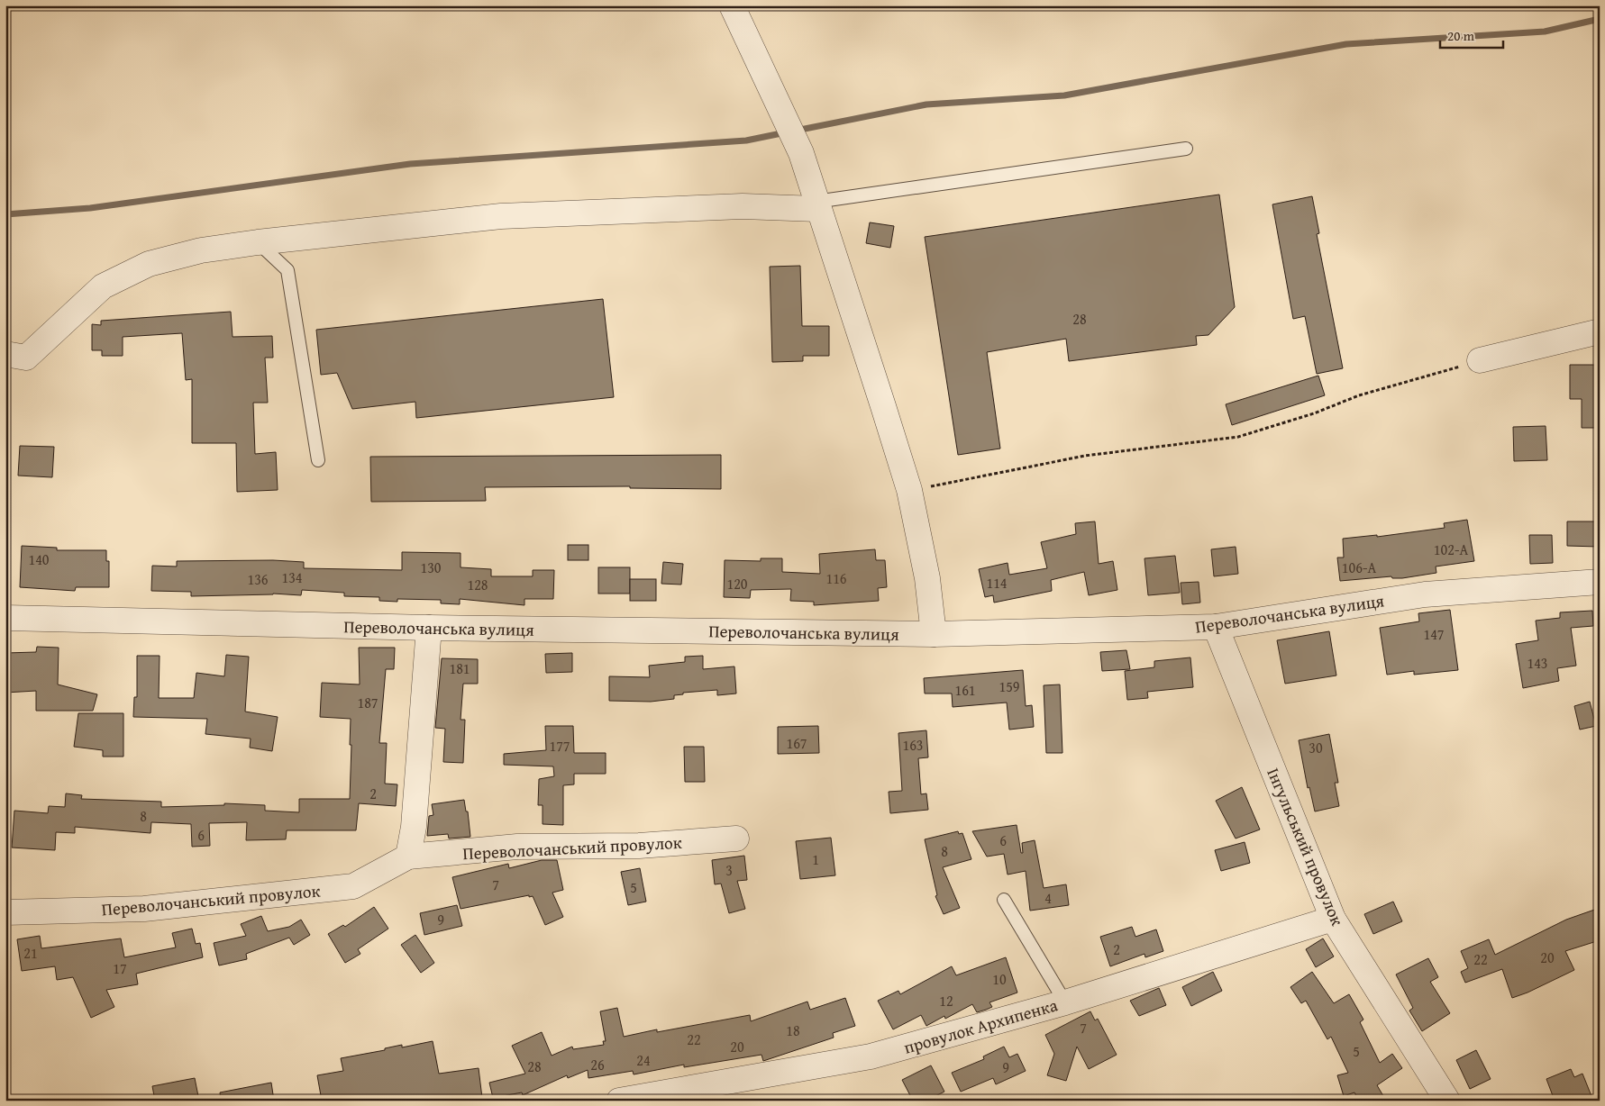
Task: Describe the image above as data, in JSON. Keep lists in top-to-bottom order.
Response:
{
  "streets": {
    "street": [
      "Переволочанська вулиця",
      "Інгульський провулок",
      "Переволочанський провулок",
      "провулок Архипенка"
    ]
  },
  "crossings": [
    ["Переволочанська вулиця", "Інгульський провулок"],
    ["Інгульський провулок", "провулок Архипенка"]
  ],
  "house_numbers": [
    "28",
    "102-А",
    "140",
    "130",
    "106-А",
    "134",
    "116",
    "136",
    "114",
    "120",
    "128",
    "147",
    "143",
    "181",
    "159",
    "161",
    "187",
    "167",
    "163",
    "177",
    "30",
    "2",
    "8",
    "6",
    "6",
    "8",
    "1",
    "3",
    "7",
    "5",
    "4",
    "9",
    "2",
    "21",
    "20",
    "22",
    "17",
    "10",
    "12",
    "7",
    "18",
    "22",
    "20",
    "5",
    "24",
    "26",
    "28",
    "9"
  ],
  "scale_bar": "20 m"
}
